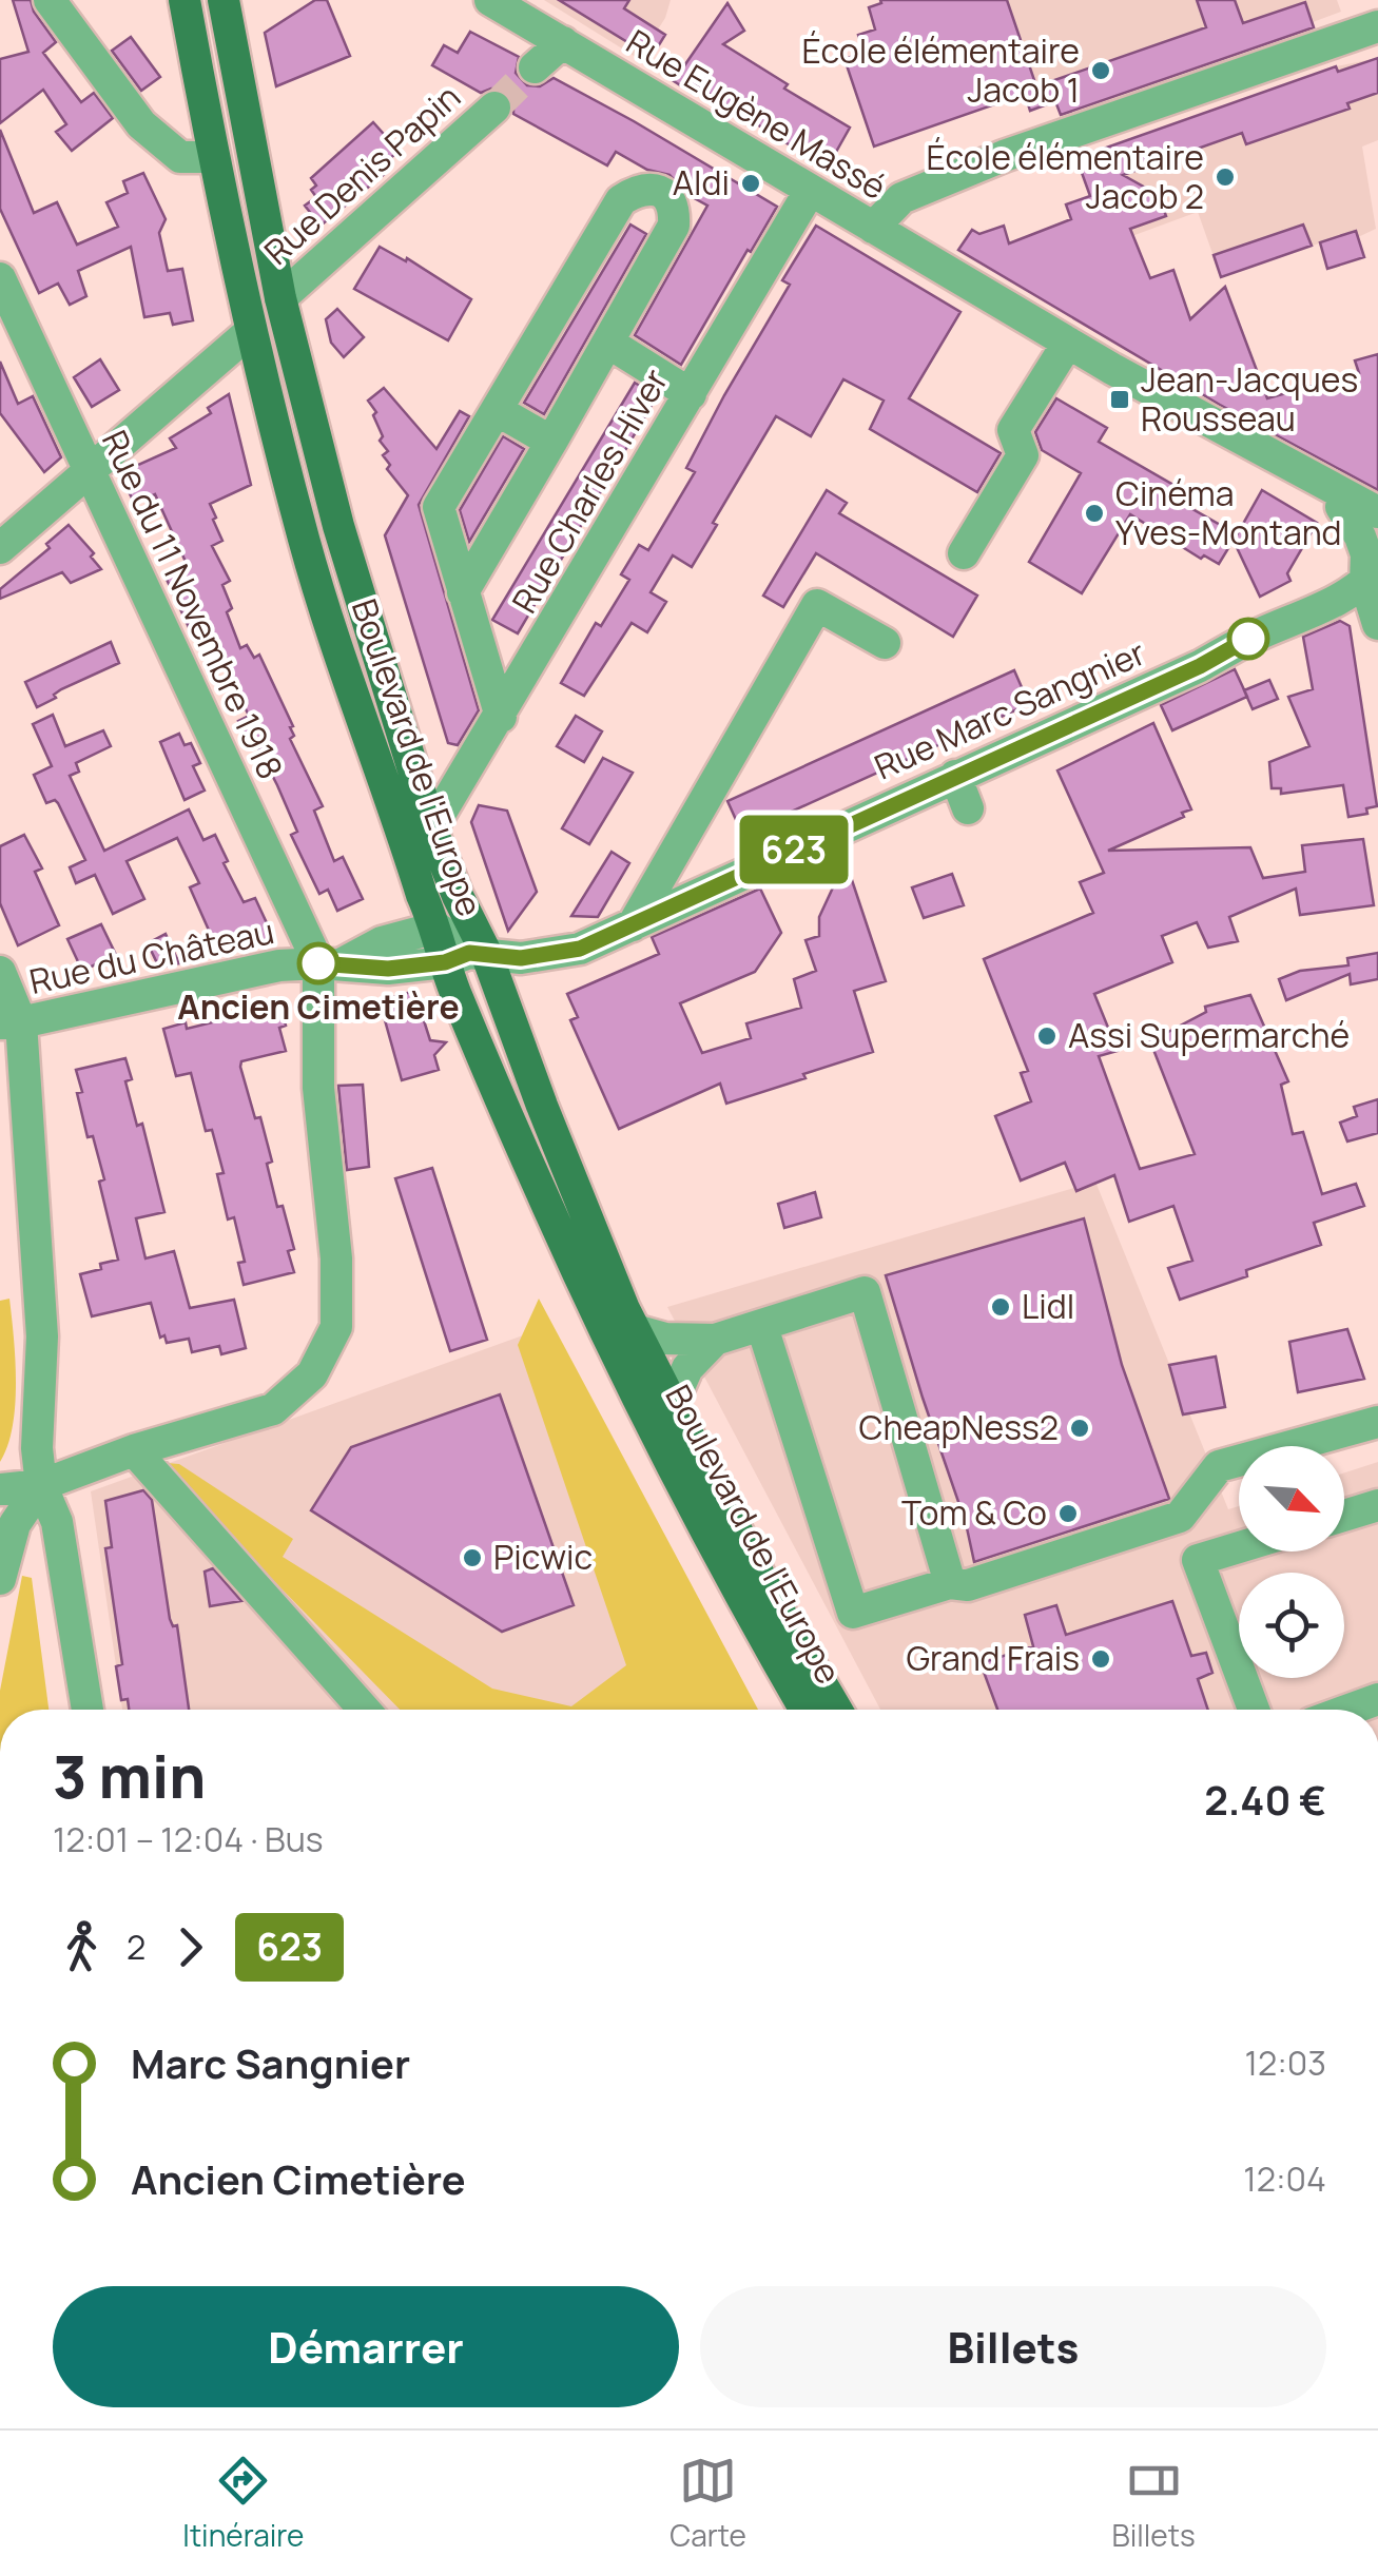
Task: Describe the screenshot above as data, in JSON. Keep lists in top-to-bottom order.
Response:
{
  "streets": {
    "main road": ["Boulevard de l'Europe"],
    "street": [
      "Rue Eugène Massé",
      "Rue Denis Papin",
      "Rue Charles Hiver",
      "Rue du 11 Novembre 1918",
      "Rue Marc Sangnier",
      "Rue du Château"
    ]
  },
  "crossings": [
    ["Rue Eugène Massé", "Rue Charles Hiver"],
    ["Rue Eugène Massé", "Rue Marc Sangnier"],
    ["Rue Denis Papin", "Boulevard de l'Europe"],
    ["Rue Charles Hiver", "Boulevard de l'Europe"],
    ["Rue du 11 Novembre 1918", "Rue Marc Sangnier"],
    ["Rue du 11 Novembre 1918", "Rue du Château"],
    ["Rue Marc Sangnier", "Boulevard de l'Europe"],
    ["Rue Marc Sangnier", "Rue du Château"]
  ],
  "places": {
    "other": [
      "École élémentaire Jacob 1",
      "École élémentaire Jacob 2",
      "Aldi",
      "Cinéma Yves-Montand",
      "Ancien Cimetière",
      "Assi Supermarché",
      "Lidl",
      "CheapNess2",
      "Tom & Co",
      "Picwic",
      "Grand Frais"
    ],
    "transit": ["Jean-Jacques Rousseau"]
  },
  "lines": ["bus line 623"],
  "north": "bottom right",
  "page": {
    "on_map": "623",
    "heading": ["3 min", "12:01 – 12:04 · Bus", "2.40 €"],
    "legs": ["2", "623"],
    "list": [
      {
        "name": "Marc Sangnier",
        "value": "12:03"
      },
      {
        "name": "Ancien Cimetière",
        "value": "12:04"
      }
    ],
    "buttons": ["Démarrer", "Billets"],
    "tabs": ["Itinéraire", "Carte", "Billets"]
  }
}
